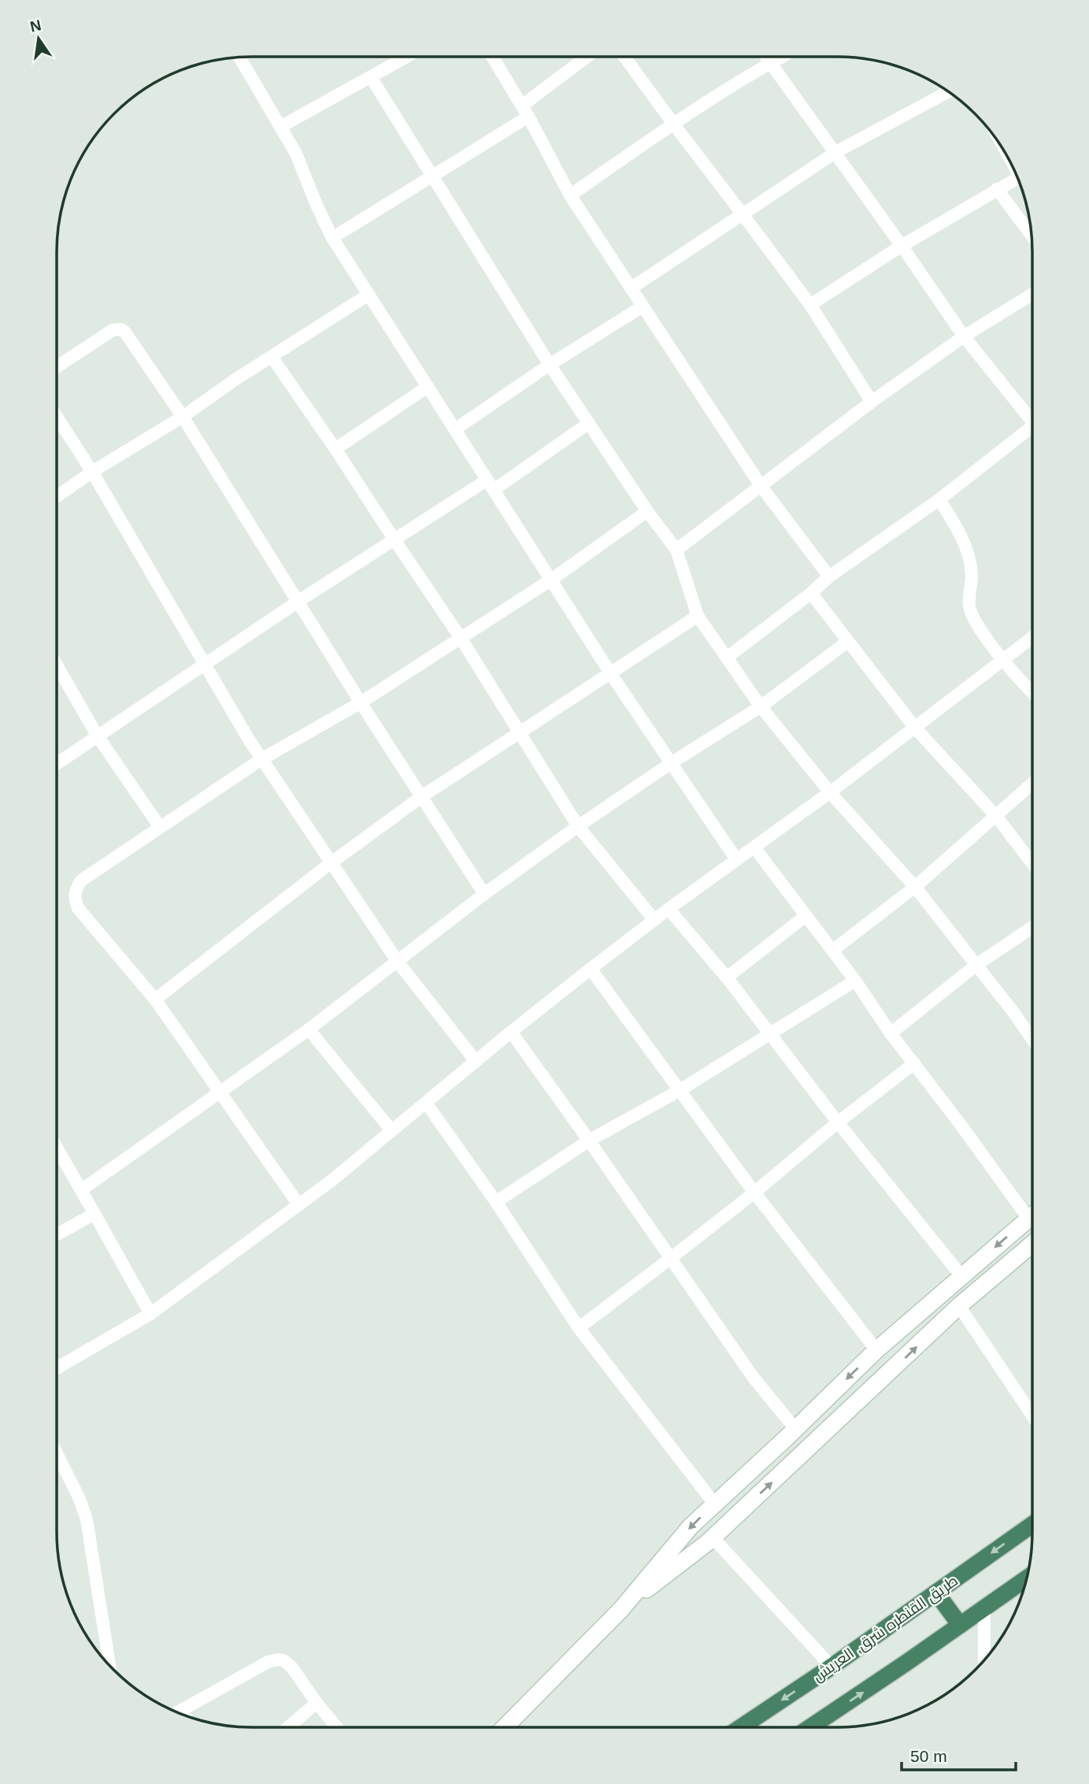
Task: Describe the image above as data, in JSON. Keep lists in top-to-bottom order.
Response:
{
  "streets": {
    "highway": ["طريق القنطره شرق, العريش"]
  },
  "scale_bar": "50 m",
  "north": "top"
}
